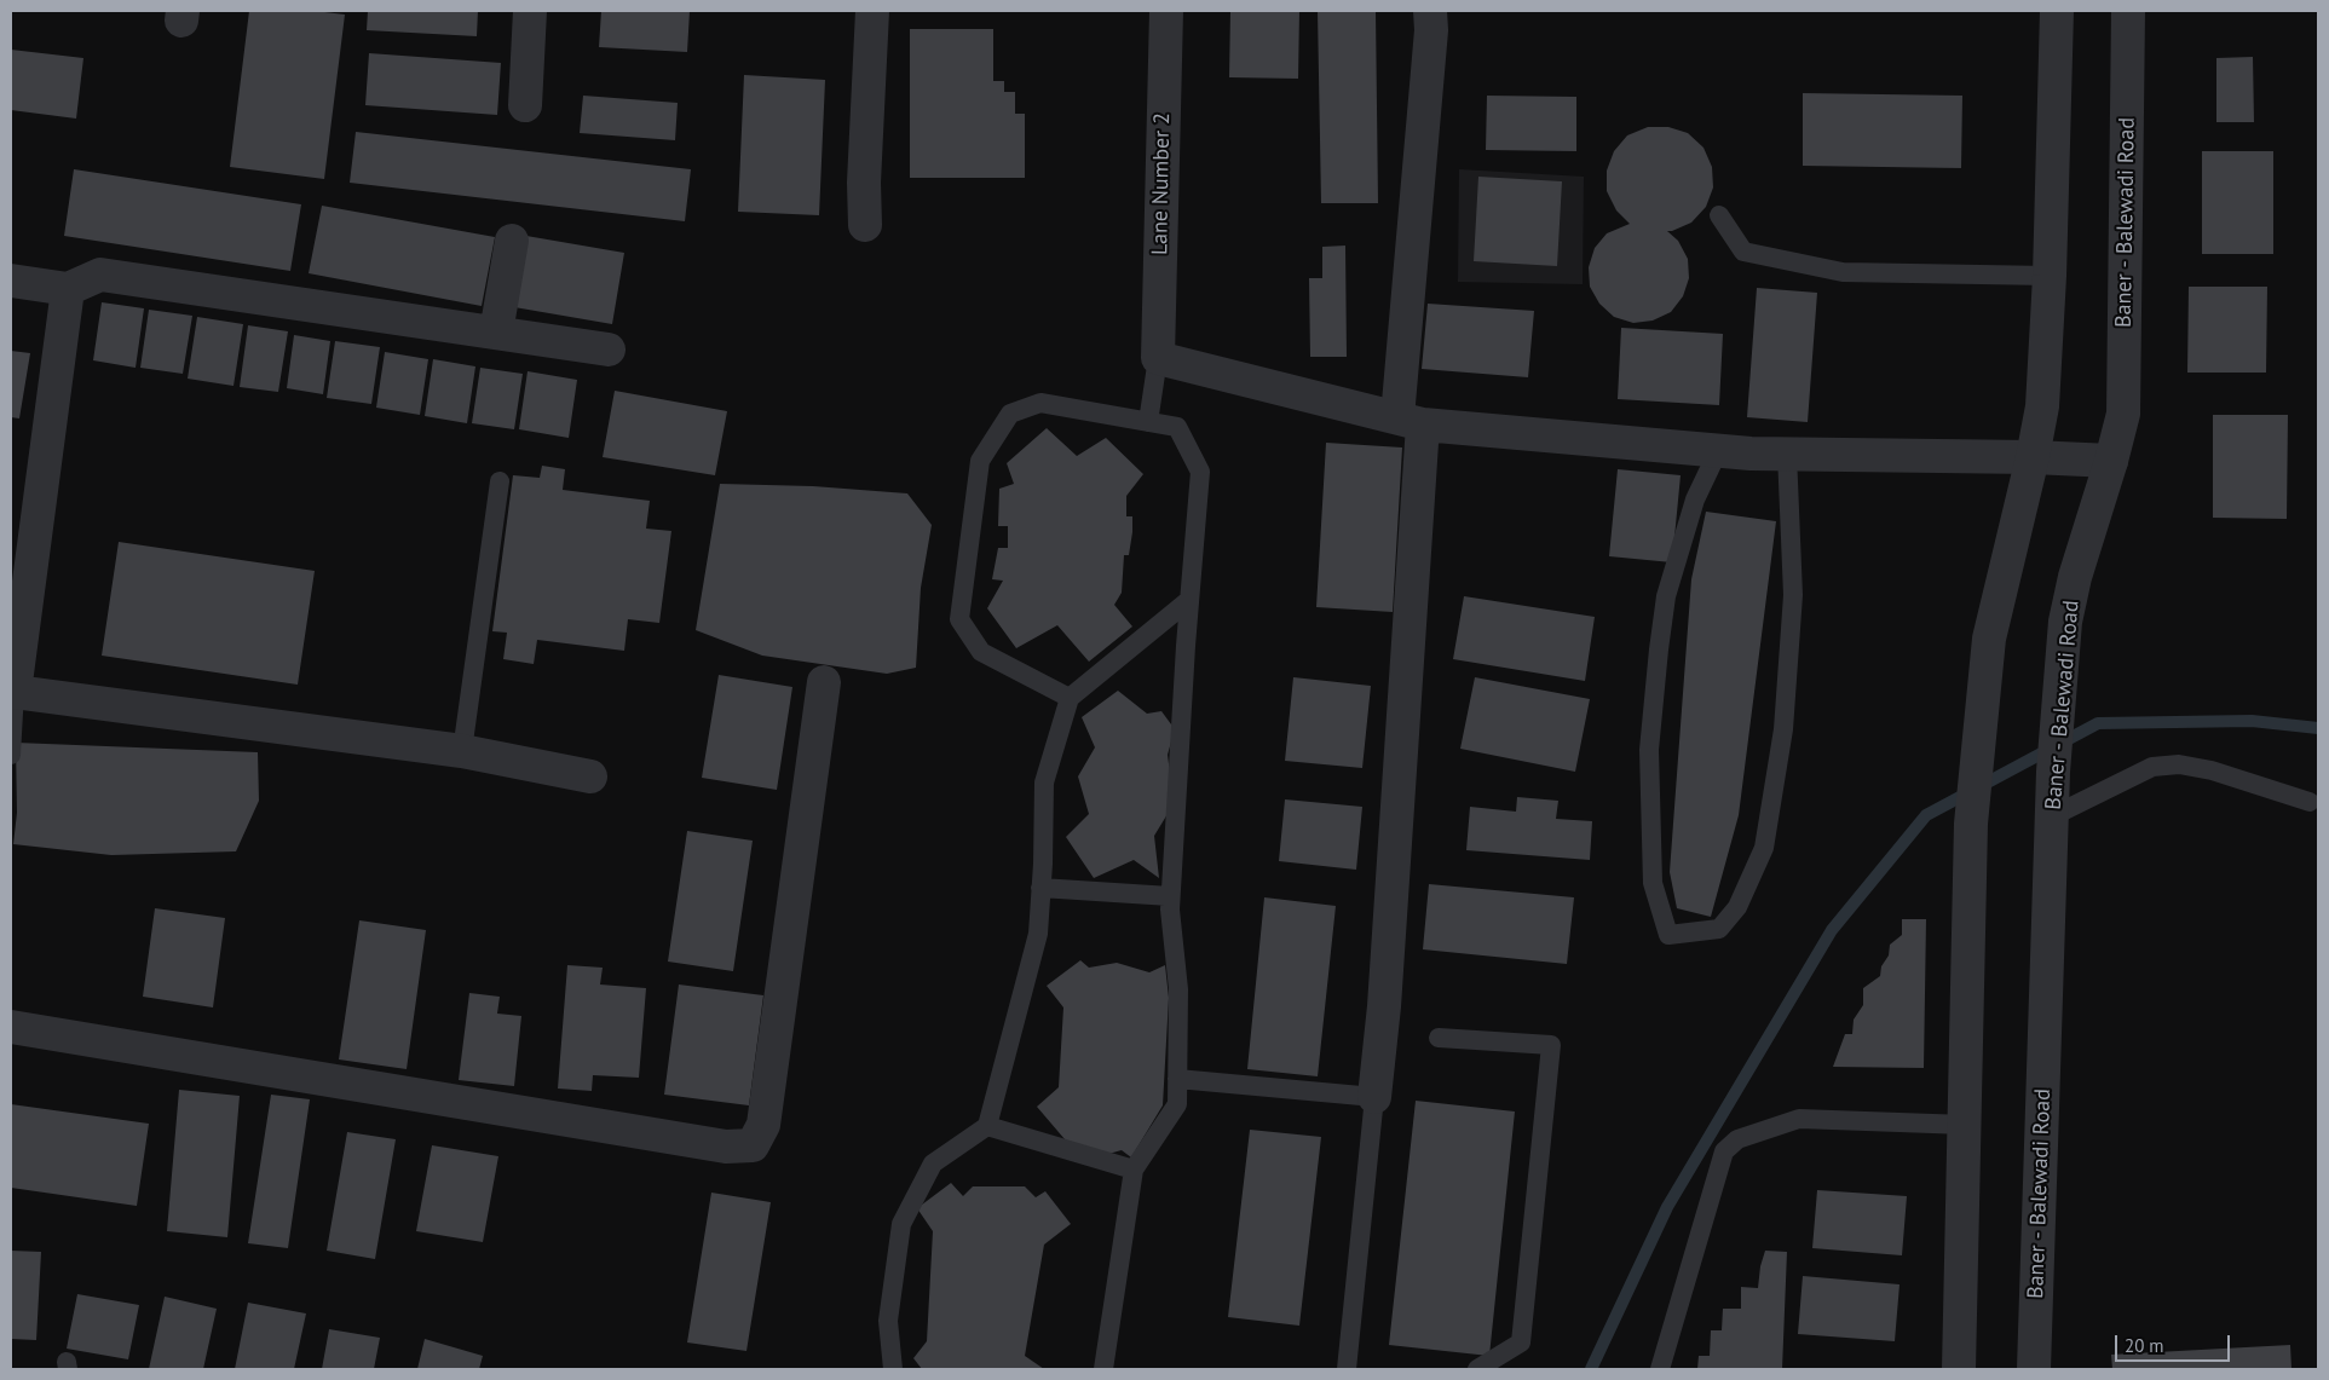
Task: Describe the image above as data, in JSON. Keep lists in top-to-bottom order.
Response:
{
  "streets": {
    "street": ["Lane Number 2", "Baner - Balewadi Road"]
  },
  "scale_bar": "20 m"
}
